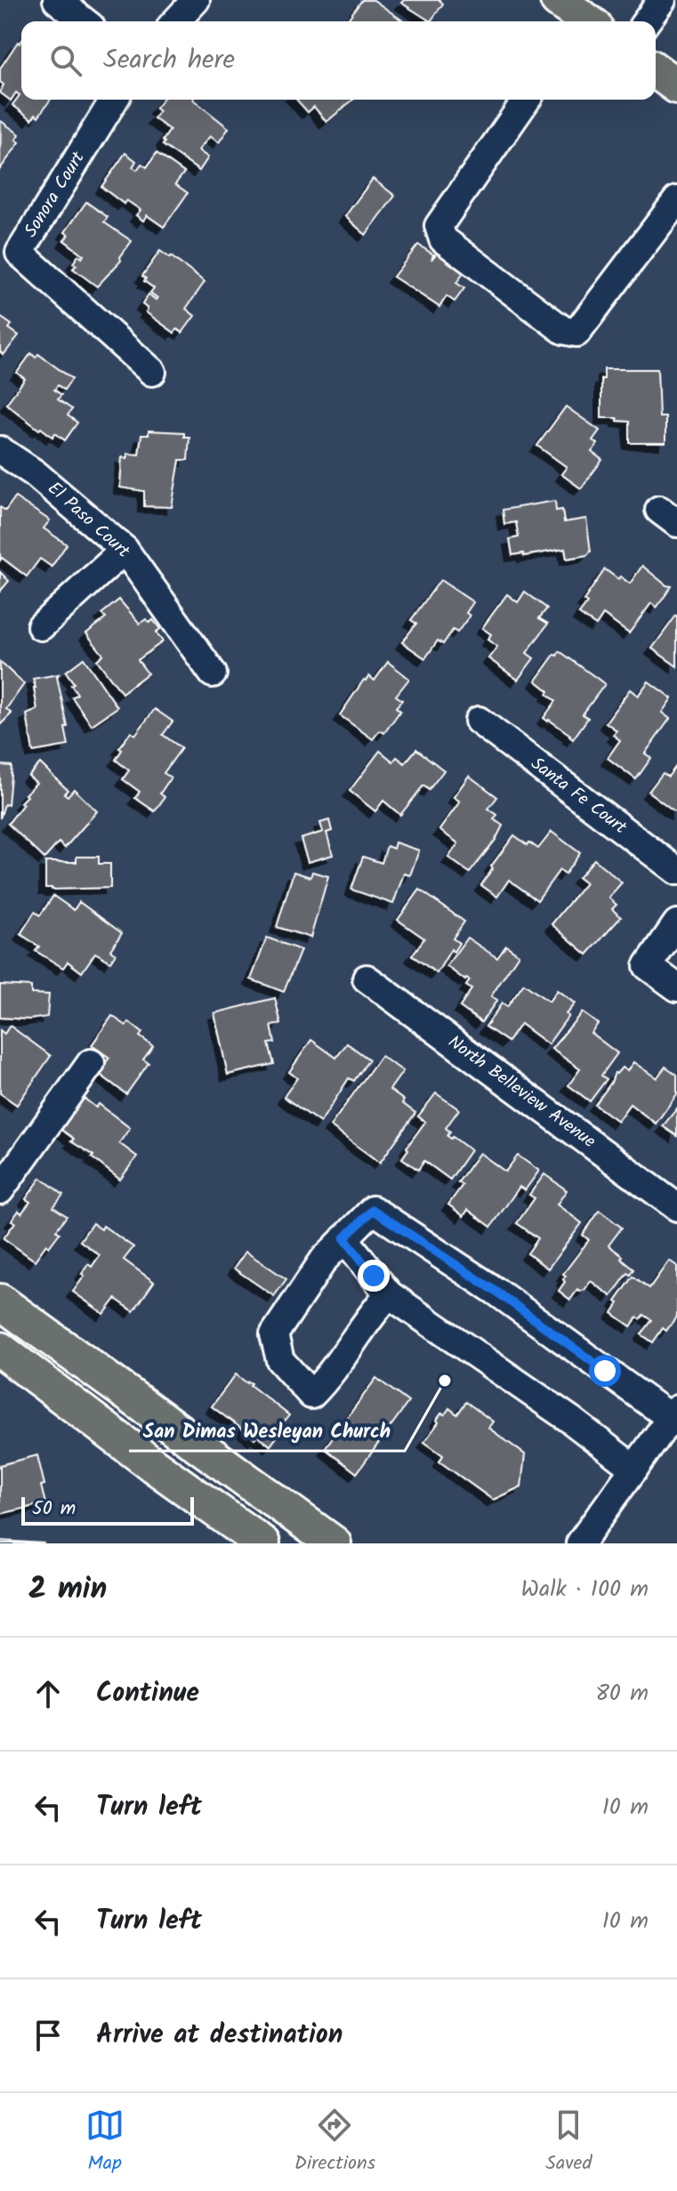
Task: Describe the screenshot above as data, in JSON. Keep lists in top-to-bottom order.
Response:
{
  "streets": {
    "street": [
      "Sonora Court",
      "El Paso Court",
      "Santa Fe Court",
      "North Belleview Avenue"
    ]
  },
  "places": ["San Dimas Wesleyan Church"],
  "scale_bar": "50 m",
  "page": {
    "search": "Search here",
    "scale": "50 m",
    "heading": ["2 min", "Walk · 100 m"],
    "list": [
      ["Continue", "80 m"],
      ["Turn left", "10 m"],
      ["Turn left", "10 m"],
      "Arrive at destination"
    ],
    "nav": ["Map", "Directions", "Saved"]
  }
}
